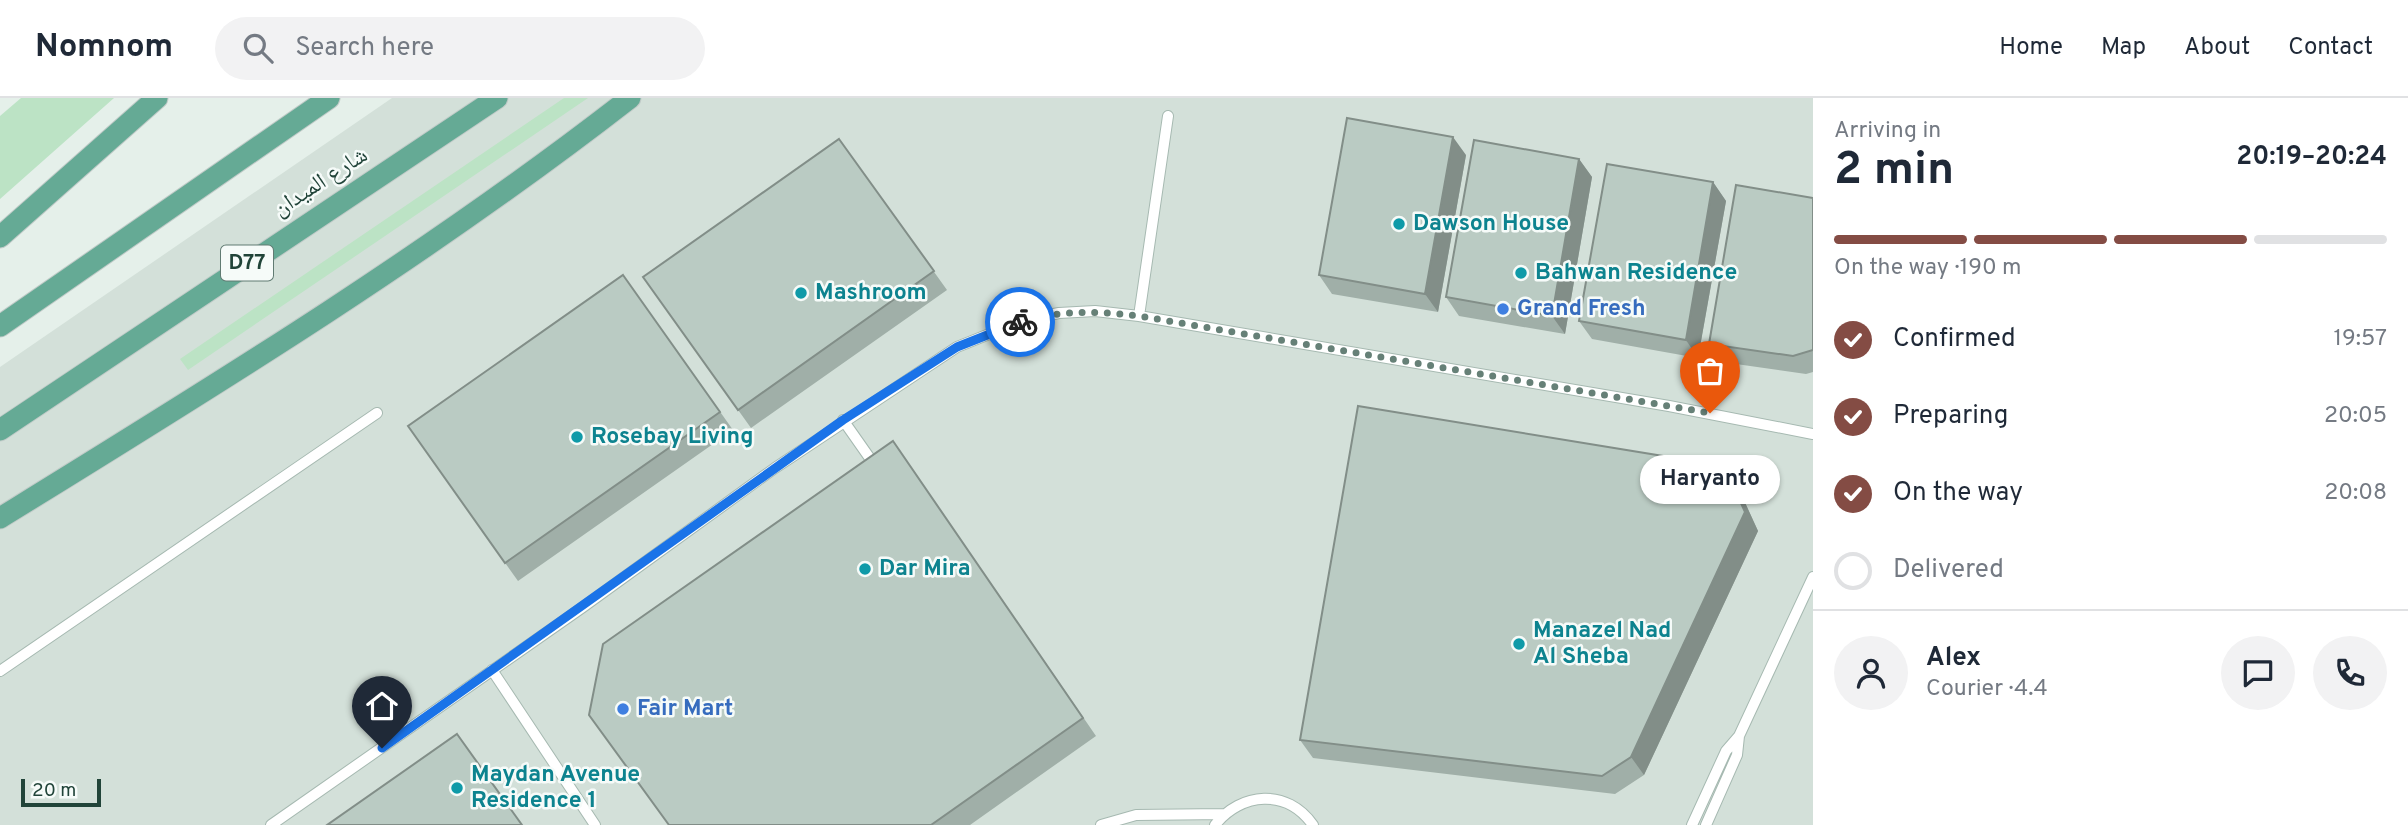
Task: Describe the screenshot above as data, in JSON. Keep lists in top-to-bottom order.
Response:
{
  "streets": {
    "main road": ["شارع الميدان", "D77"]
  },
  "places": [
    "Dawson House",
    "Bahwan Residence",
    "Mashroom",
    "Grand Fresh",
    "Haryanto",
    "Rosebay Living",
    "Dar Mira",
    "Manazel Nad Al Sheba",
    "Fair Mart",
    "Maydan Avenue Residence 1"
  ],
  "scale_bar": "20 m",
  "page": {
    "header": "Nomnom",
    "search": "Search here",
    "nav": [
      "Home",
      "Map",
      "About",
      "Contact"
    ],
    "heading": ["2 min", "Arriving in", "20:19–20:24"],
    "panel": ["Alex", "Courier · 4.4"],
    "bar": "On the way · 190 m",
    "list": [
      ["Confirmed", "19:57"],
      ["Preparing", "20:05"],
      ["On the way", "20:08"],
      "Delivered"
    ],
    "bubble": "Haryanto",
    "scale": "20 m"
  }
}
